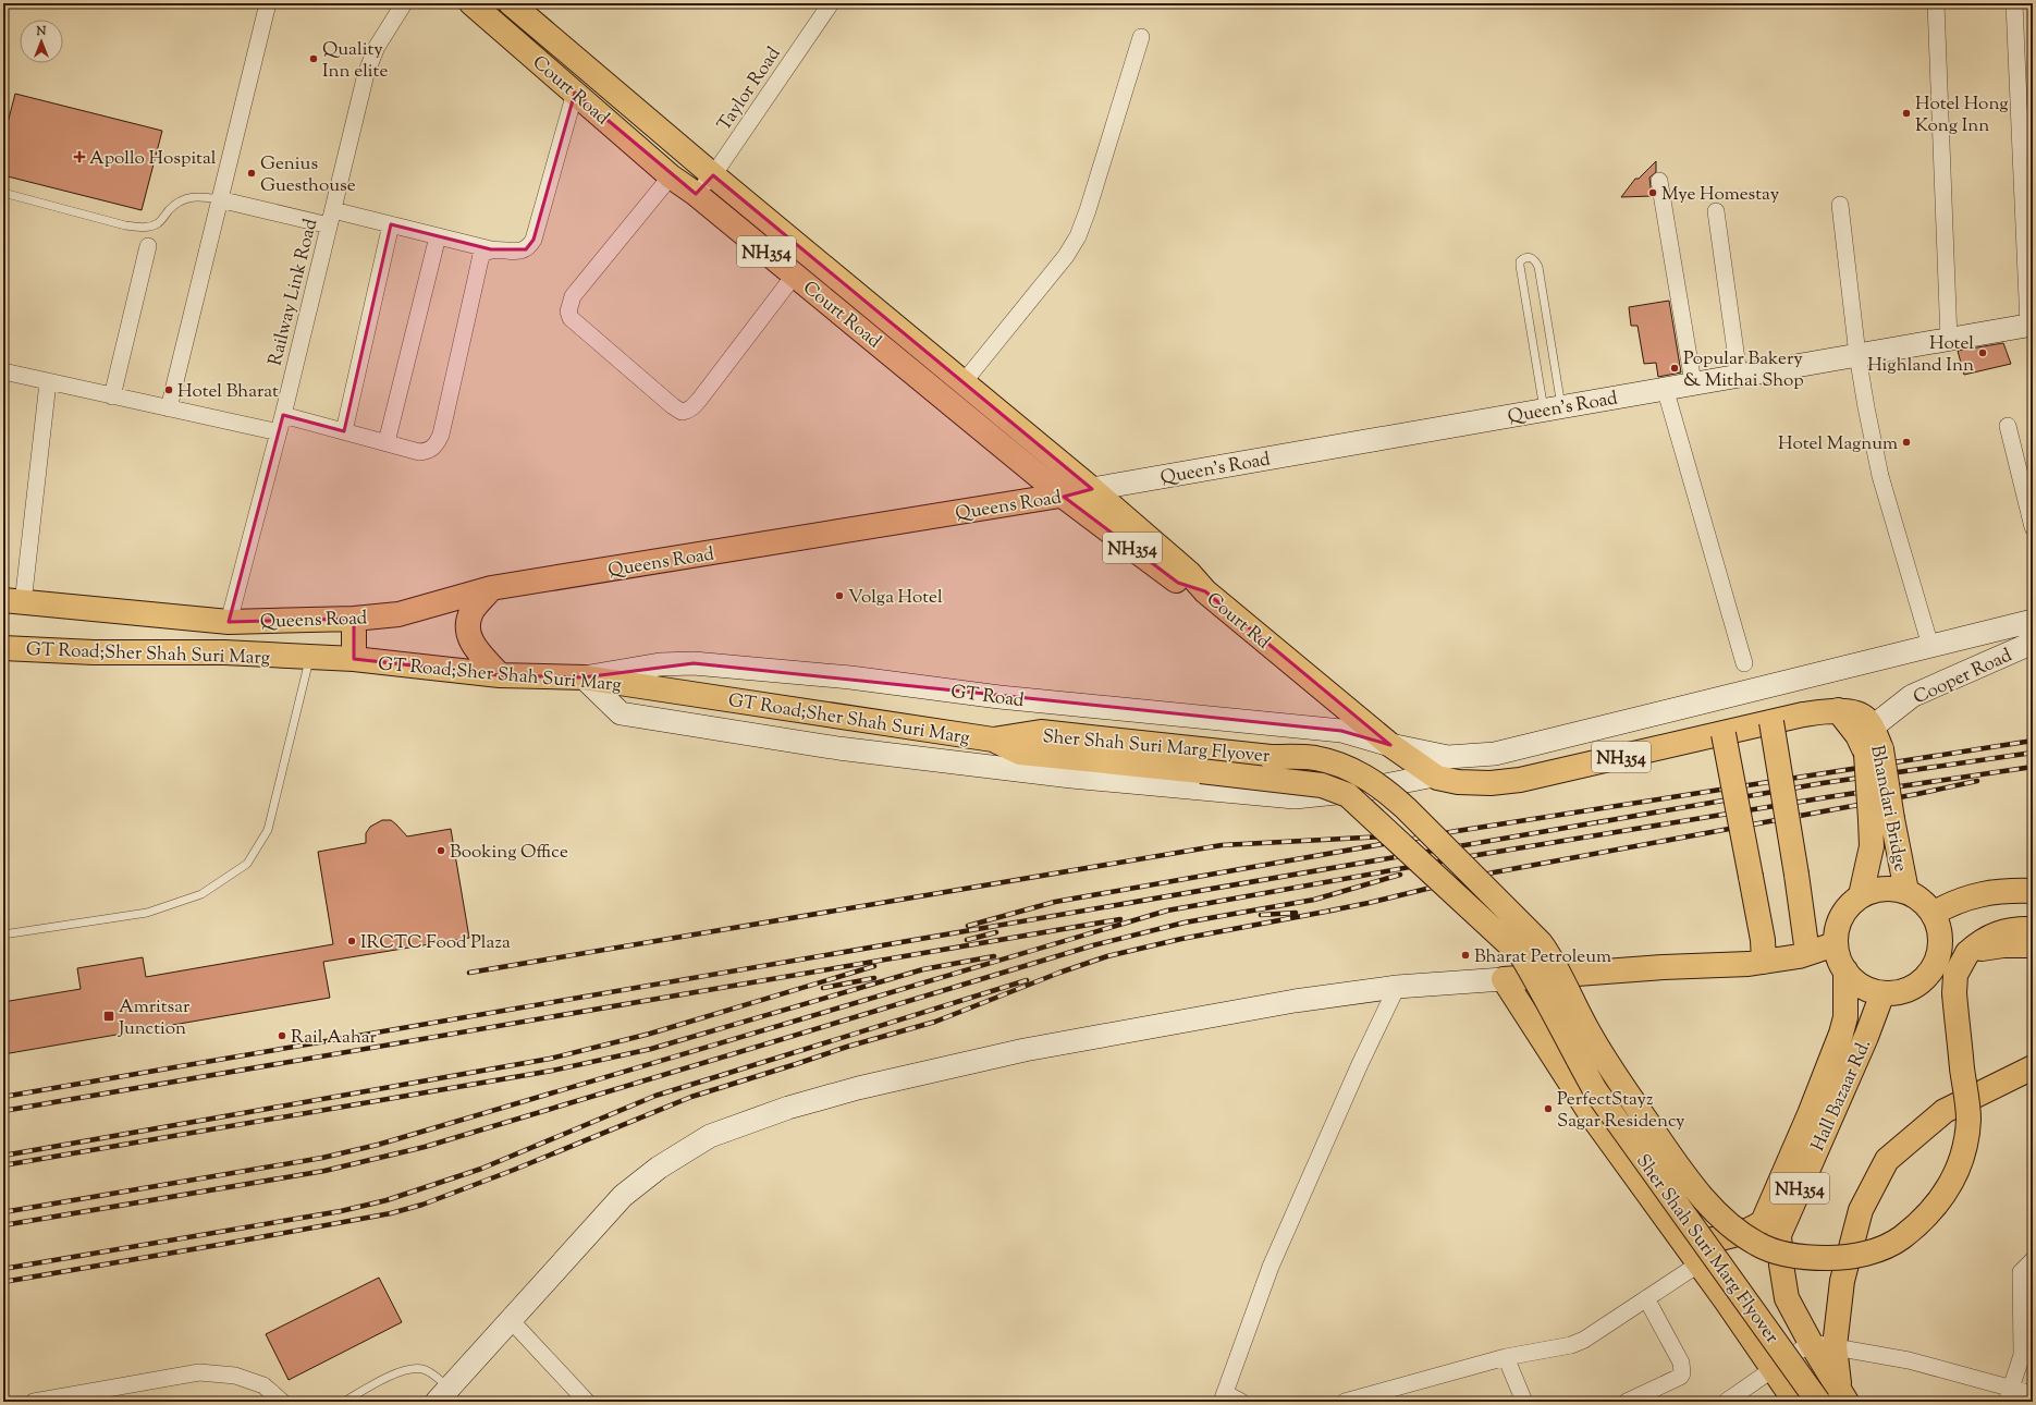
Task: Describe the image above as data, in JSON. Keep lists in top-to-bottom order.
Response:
{
  "streets": {
    "main road": [
      "Court Road",
      "NH354",
      "Queen's Road",
      "Queens Road",
      "Court Rd",
      "GT Road;Sher Shah Suri Marg",
      "Cooper Road",
      "GT Road",
      "Sher Shah Suri Marg Flyover",
      "Bhandari Bridge",
      "Hall Bazaar Rd."
    ],
    "street": ["Taylor Road", "Railway Link Road"]
  },
  "crossings": [
    ["Taylor Road", "Court Road"],
    ["Court Road", "Queen's Road"],
    ["Court Road", "Queens Road"],
    ["Court Road", "Court Rd"],
    ["NH354", "Court Rd"],
    ["NH354", "Cooper Road"],
    ["NH354", "GT Road"],
    ["NH354", "Bhandari Bridge"],
    ["NH354", "Hall Bazaar Rd."],
    ["Railway Link Road", "Queens Road"],
    ["Railway Link Road", "GT Road;Sher Shah Suri Marg"],
    ["Queen's Road", "Queens Road"],
    ["Queen's Road", "Court Rd"],
    ["Queens Road", "Court Rd"],
    ["Queens Road", "GT Road;Sher Shah Suri Marg"],
    ["Court Rd", "GT Road"],
    ["GT Road;Sher Shah Suri Marg", "GT Road"],
    ["GT Road;Sher Shah Suri Marg", "Sher Shah Suri Marg Flyover"],
    ["Cooper Road", "Bhandari Bridge"],
    ["Bhandari Bridge", "Hall Bazaar Rd."]
  ],
  "places": {
    "other": [
      "Quality Inn elite",
      "Hotel Hong Kong Inn",
      "Genius Guesthouse",
      "Mye Homestay",
      "Hotel Highland Inn",
      "Popular Bakery & Mithai Shop",
      "Hotel Bharat",
      "Hotel Magnum",
      "Volga Hotel",
      "Booking Office",
      "IRCTC Food Plaza",
      "Bharat Petroleum",
      "Rail Aahar",
      "PerfectStayz Sagar Residency"
    ],
    "health": ["Apollo Hospital"],
    "transit": ["Amritsar Junction"]
  },
  "north": "top"
}
